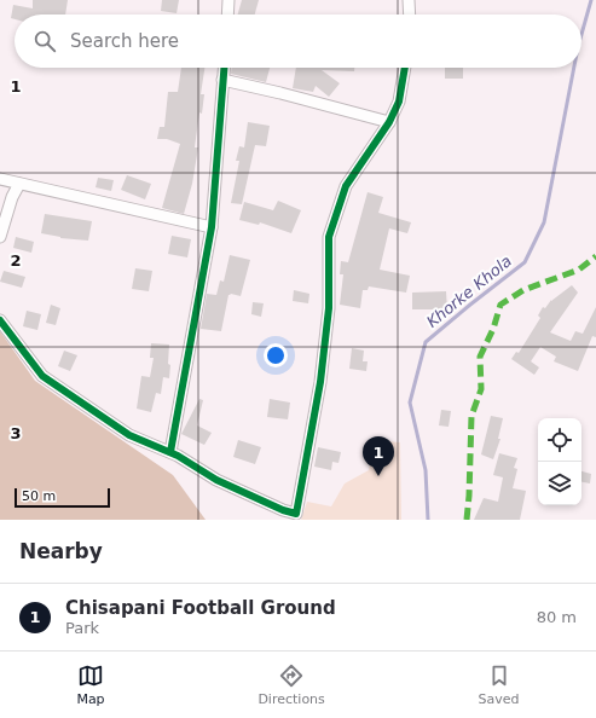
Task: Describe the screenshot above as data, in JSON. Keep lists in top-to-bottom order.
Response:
{
  "water": ["Khorke Khola"],
  "scale_bar": "50 m",
  "page": {
    "search": "Search here",
    "pins": "1",
    "scale": "50 m",
    "heading": "Nearby",
    "list": [
      {
        "mark": "1",
        "name": "Chisapani Football Ground",
        "note": "Park",
        "value": "80 m"
      }
    ],
    "nav": ["Map", "Directions", "Saved"]
  },
  "grid": {
    "rows": ["1", "2", "3"]
  }
}
